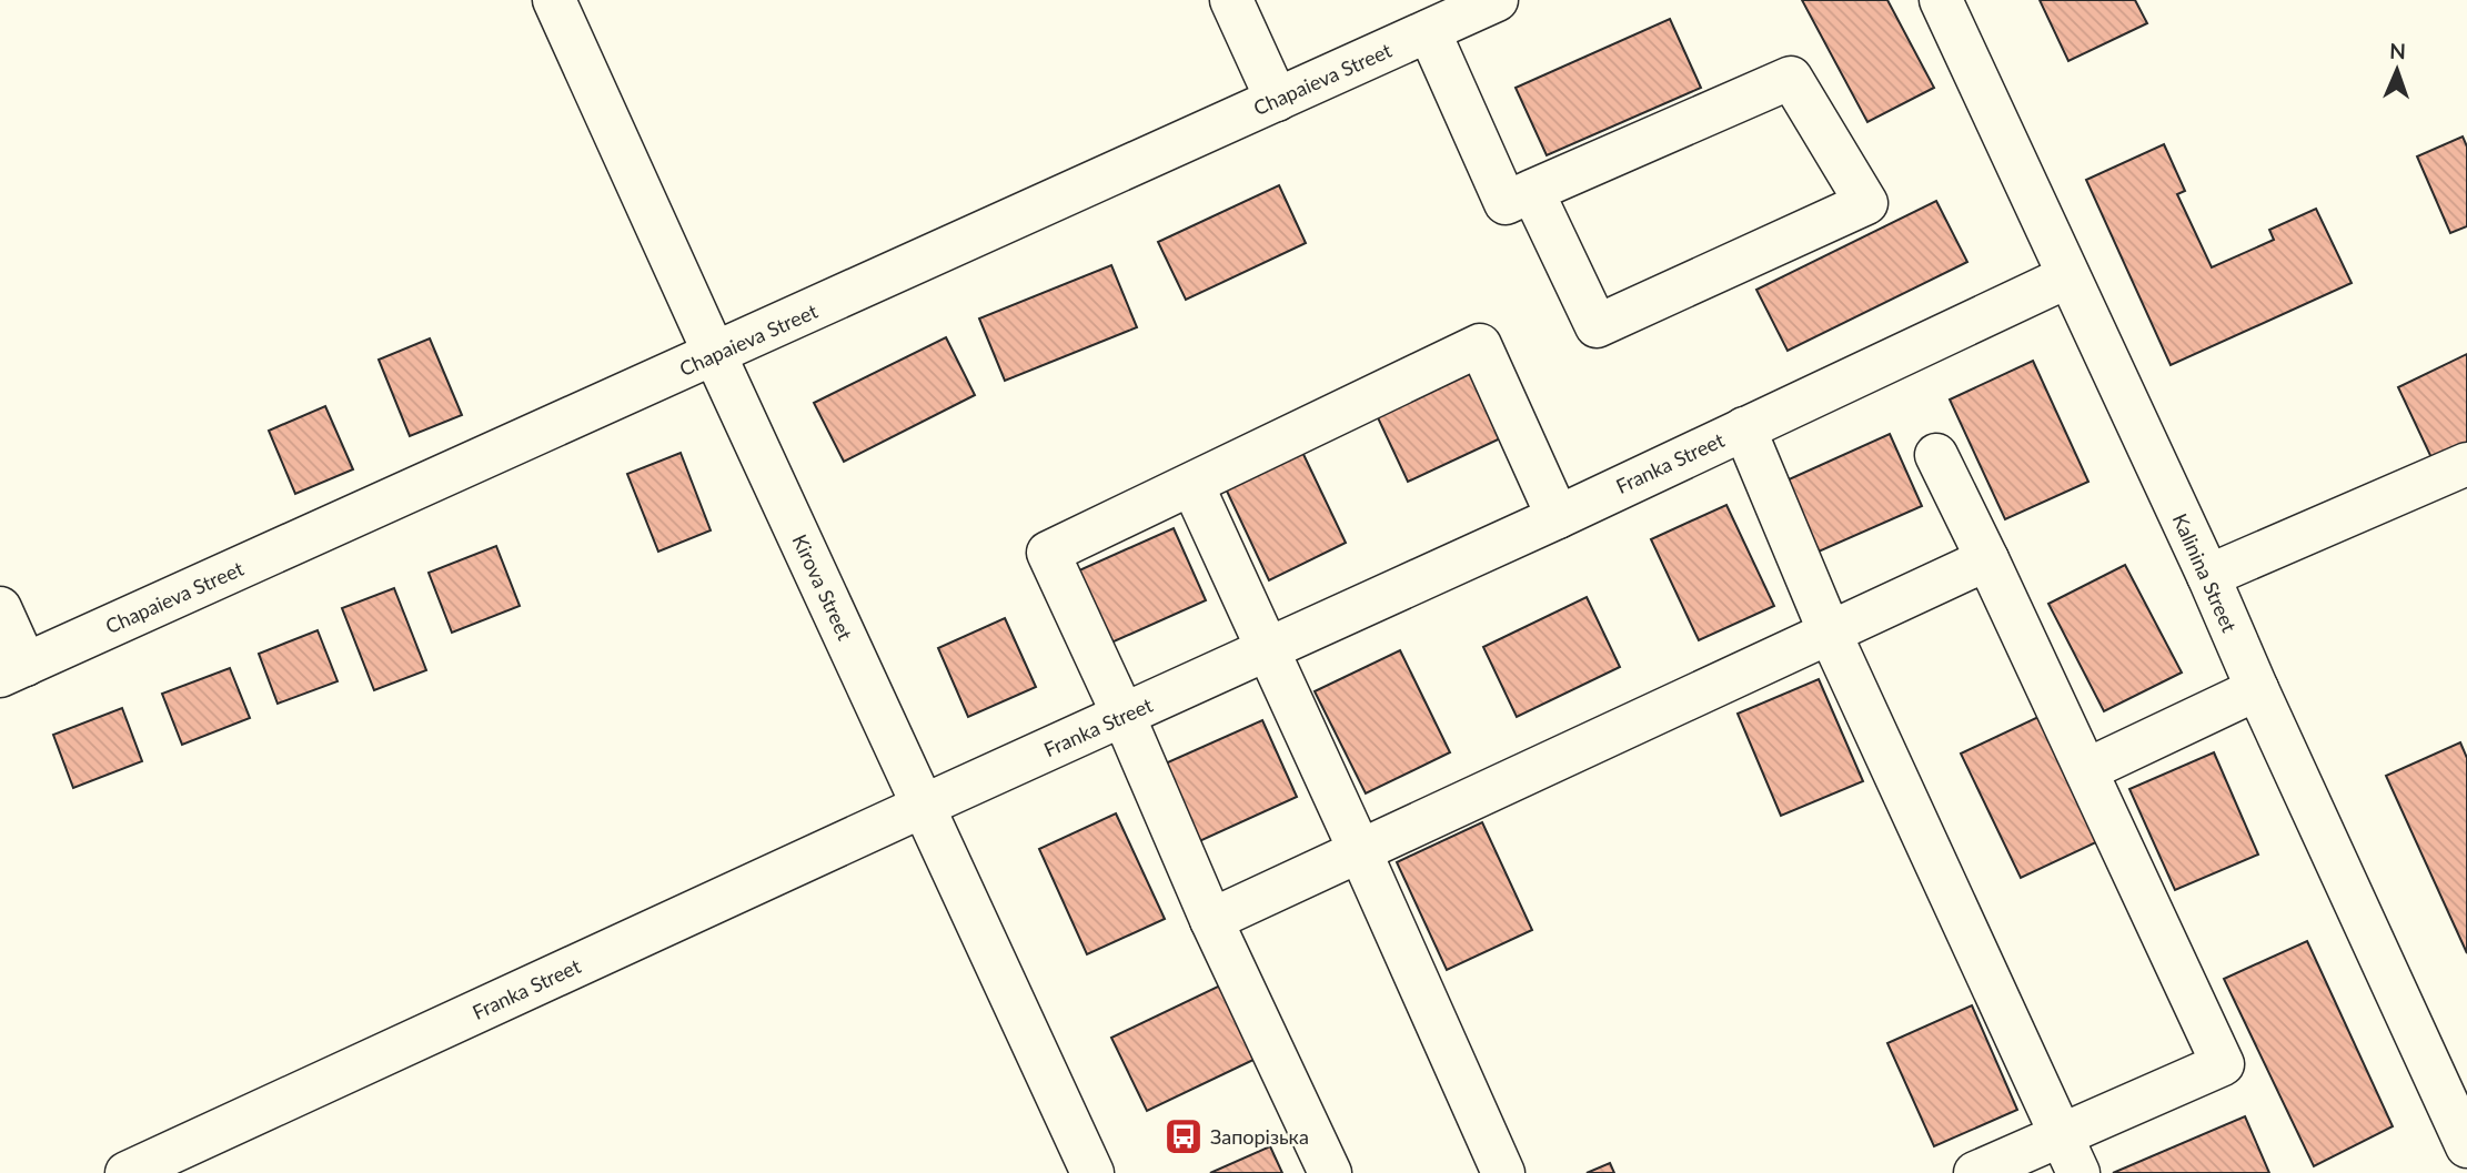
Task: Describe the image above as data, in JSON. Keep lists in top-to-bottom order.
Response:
{
  "streets": {
    "street": [
      "Chapaieva Street",
      "Franka Street",
      "Kalinina Street",
      "Kirova Street"
    ]
  },
  "crossings": [
    ["Chapaieva Street", "Kirova Street"],
    ["Franka Street", "Kalinina Street"],
    ["Franka Street", "Kirova Street"]
  ],
  "places": {
    "bus stop": ["Запорізька"]
  },
  "north": "top"
}
